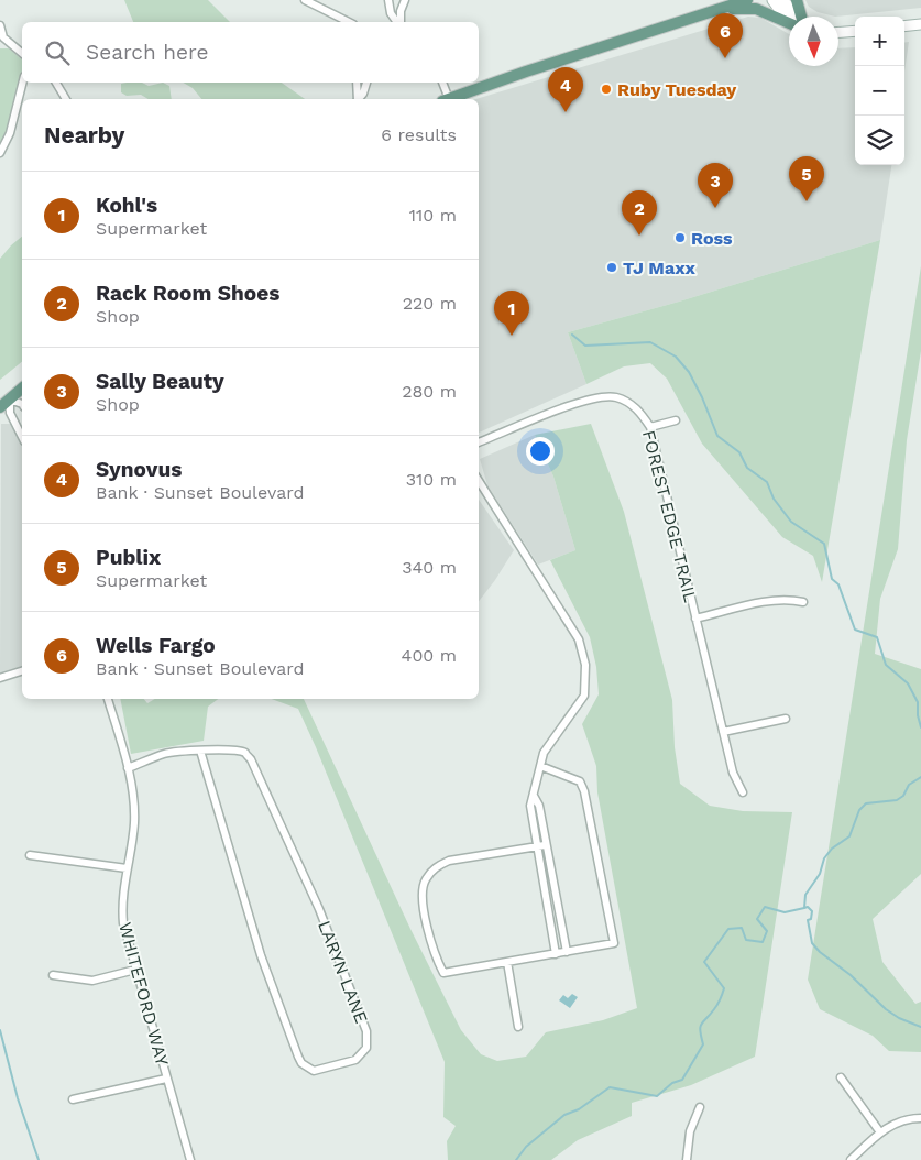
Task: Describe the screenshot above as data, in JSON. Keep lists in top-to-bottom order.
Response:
{
  "streets": {
    "street": ["FOREST EDGE TRAIL", "LARYN LANE", "WHITEFORD WAY"]
  },
  "crossings": [
    ["LARYN LANE", "WHITEFORD WAY"]
  ],
  "places": ["Ruby Tuesday", "Ross", "TJ Maxx"],
  "north": "bottom",
  "page": {
    "pins": [
      "6",
      "4",
      "5",
      "3",
      "2",
      "1"
    ],
    "map_buttons": ["+", "−"],
    "search": "Search here",
    "heading": ["Nearby", "6 results"],
    "list": [
      {
        "mark": "1",
        "name": "Kohl's",
        "note": "Supermarket",
        "value": "110 m"
      },
      {
        "mark": "2",
        "name": "Rack Room Shoes",
        "note": "Shop",
        "value": "220 m"
      },
      {
        "mark": "3",
        "name": "Sally Beauty",
        "note": "Shop",
        "value": "280 m"
      },
      {
        "mark": "4",
        "name": "Synovus",
        "note": "Bank · Sunset Boulevard",
        "value": "310 m"
      },
      {
        "mark": "5",
        "name": "Publix",
        "note": "Supermarket",
        "value": "340 m"
      },
      {
        "mark": "6",
        "name": "Wells Fargo",
        "note": "Bank · Sunset Boulevard",
        "value": "400 m"
      }
    ]
  }
}
